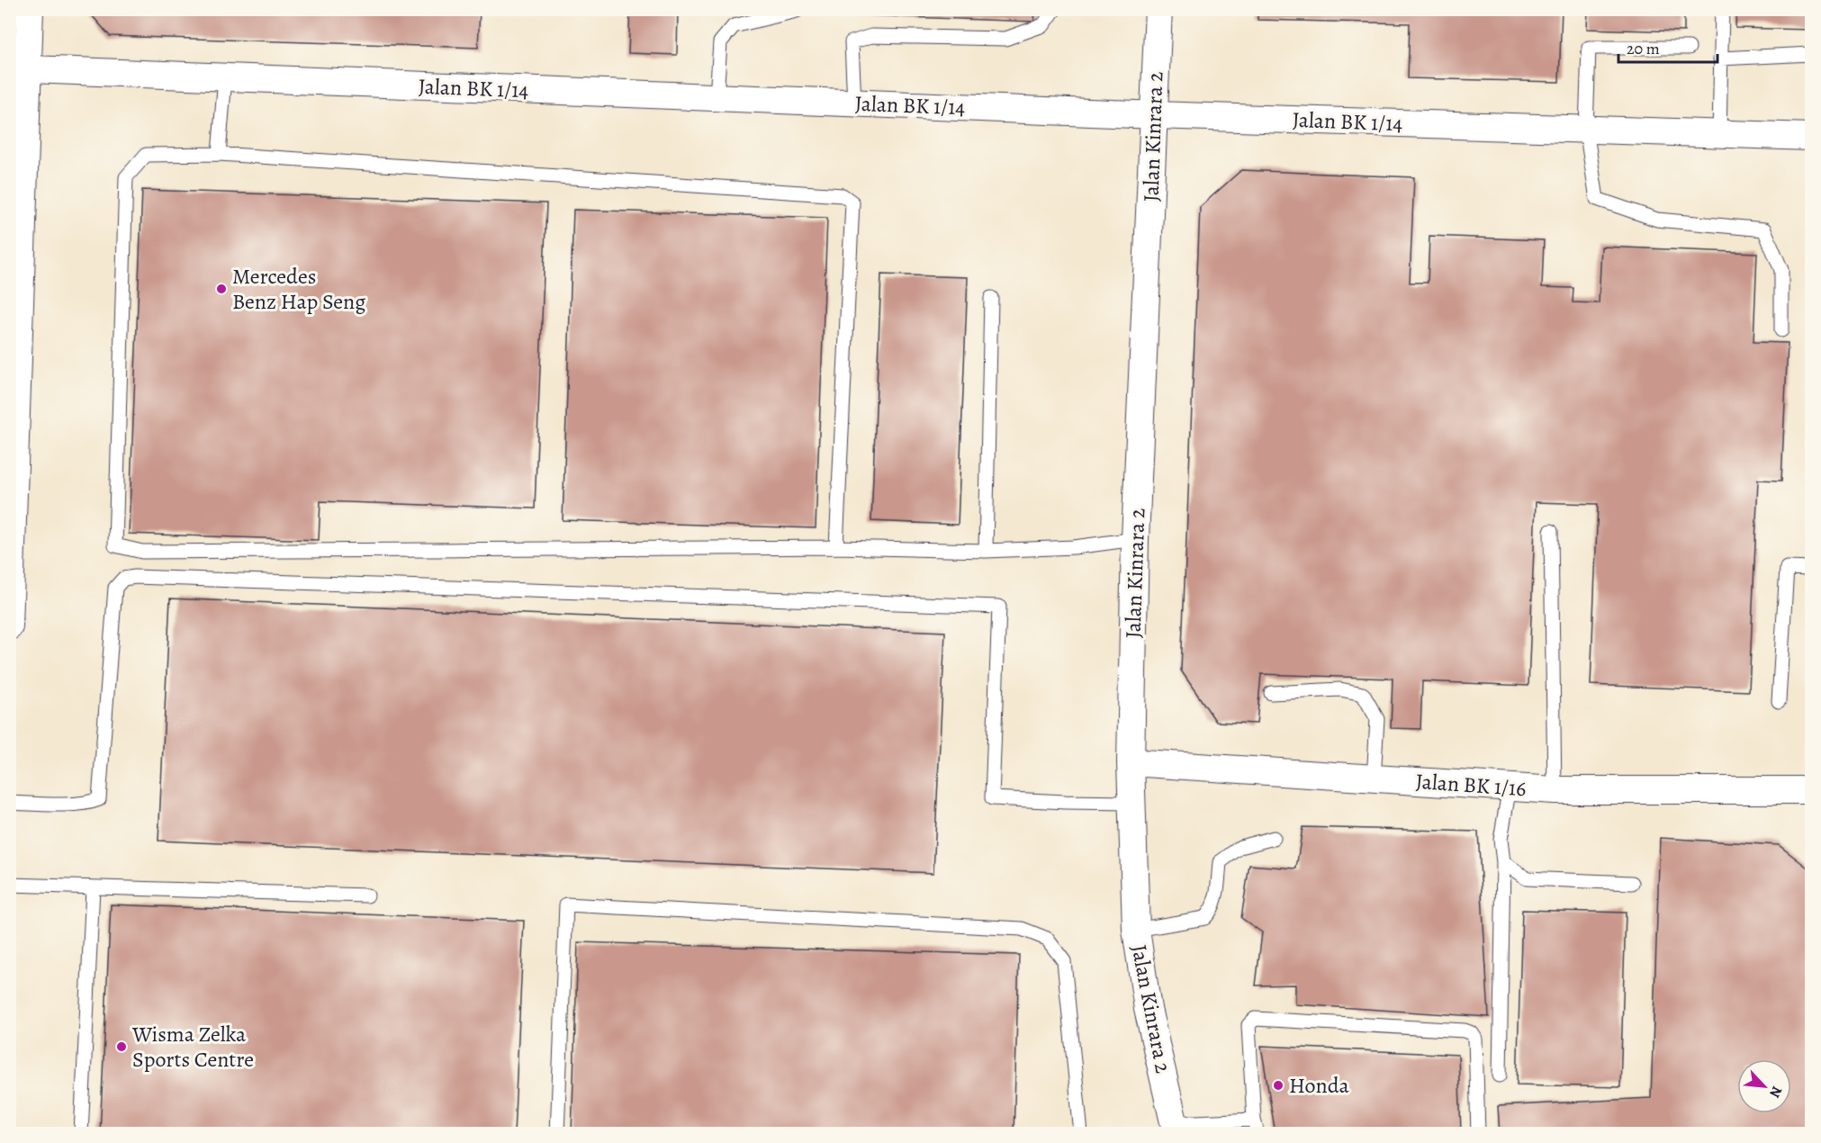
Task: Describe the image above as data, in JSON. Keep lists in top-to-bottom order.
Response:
{
  "streets": {
    "street": ["Jalan BK 1/14", "Jalan Kinrara 2", "Jalan BK 1/16"]
  },
  "crossings": [
    ["Jalan BK 1/14", "Jalan Kinrara 2"],
    ["Jalan Kinrara 2", "Jalan BK 1/16"]
  ],
  "places": ["Mercedes Benz Hap Seng", "Wisma Zelka Sports Centre", "Honda"],
  "scale_bar": "20 m",
  "north": "bottom right"
}
